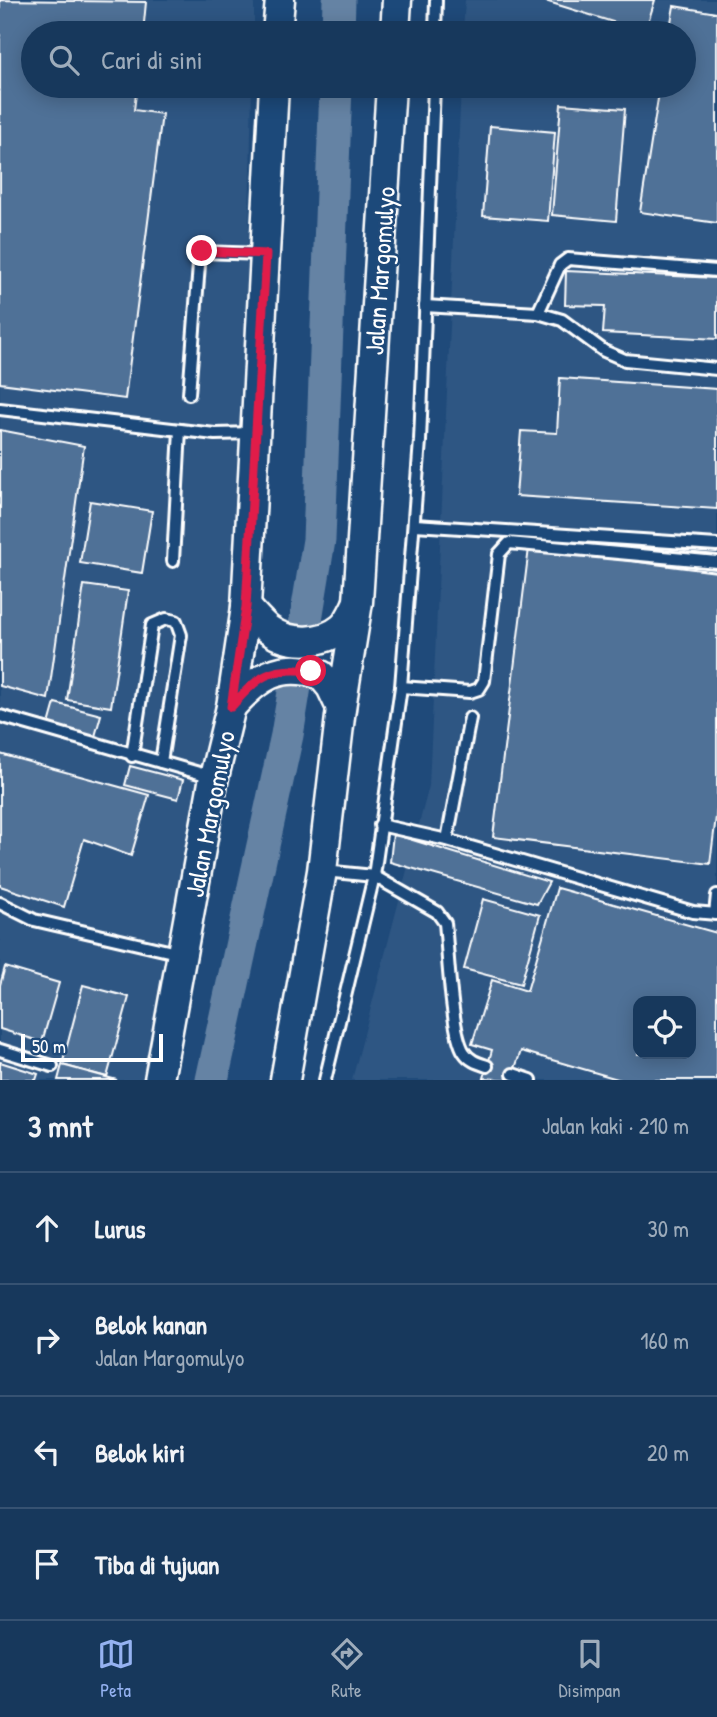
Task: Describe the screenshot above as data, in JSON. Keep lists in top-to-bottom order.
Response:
{
  "streets": {
    "main road": ["Jalan Margomulyo"]
  },
  "scale_bar": "50 m",
  "page": {
    "search": "Cari di sini",
    "scale": "50 m",
    "heading": ["3 mnt", "Jalan kaki · 210 m"],
    "list": [
      ["Lurus", "30 m"],
      ["Belok kanan", "Jalan Margomulyo", "160 m"],
      ["Belok kiri", "20 m"],
      "Tiba di tujuan"
    ],
    "nav": ["Peta", "Rute", "Disimpan"]
  }
}
